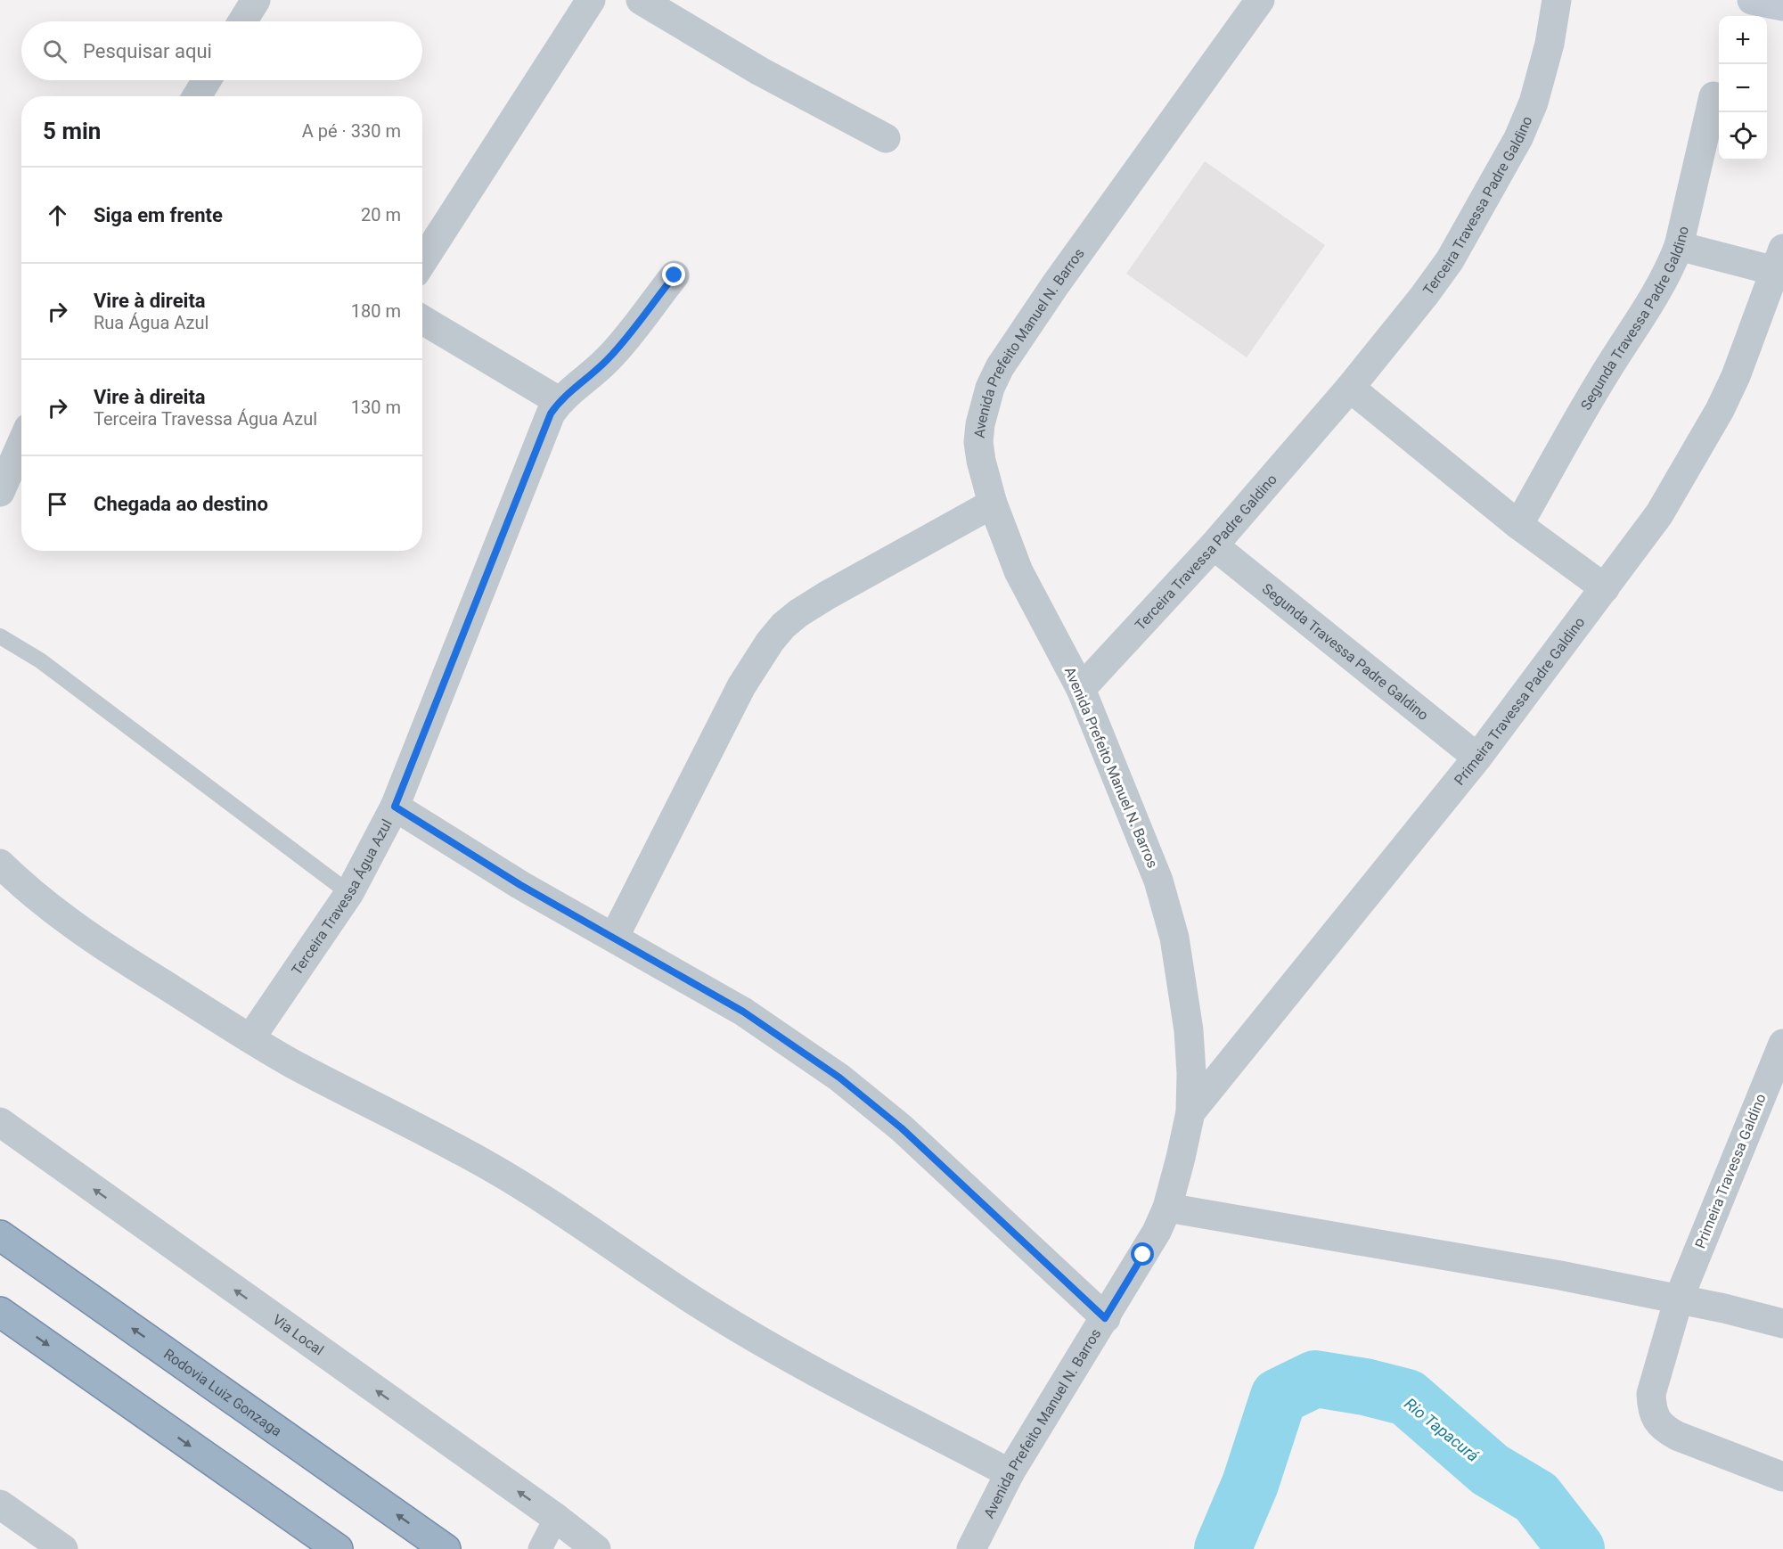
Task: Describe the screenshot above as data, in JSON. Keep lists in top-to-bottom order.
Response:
{
  "streets": {
    "highway": ["Rodovia Luiz Gonzaga"],
    "street": [
      "Terceira Travessa Padre Galdino",
      "Segunda Travessa Padre Galdino",
      "Avenida Prefeito Manuel N. Barros",
      "Primeira Travessa Padre Galdino",
      "Terceira Travessa Água Azul",
      "Primeira Travessa Galdino",
      "Via Local"
    ]
  },
  "crossings": [
    ["Terceira Travessa Padre Galdino", "Segunda Travessa Padre Galdino"],
    ["Terceira Travessa Padre Galdino", "Avenida Prefeito Manuel N. Barros"],
    ["Segunda Travessa Padre Galdino", "Primeira Travessa Padre Galdino"],
    ["Avenida Prefeito Manuel N. Barros", "Primeira Travessa Padre Galdino"]
  ],
  "water": ["Rio Tapacurá"],
  "page": {
    "map_buttons": ["+", "−"],
    "search": "Pesquisar aqui",
    "heading": ["5 min", "A pé · 330 m"],
    "list": [
      ["Siga em frente", "20 m"],
      ["Vire à direita", "Rua Água Azul", "180 m"],
      ["Vire à direita", "Terceira Travessa Água Azul", "130 m"],
      "Chegada ao destino"
    ]
  }
}
